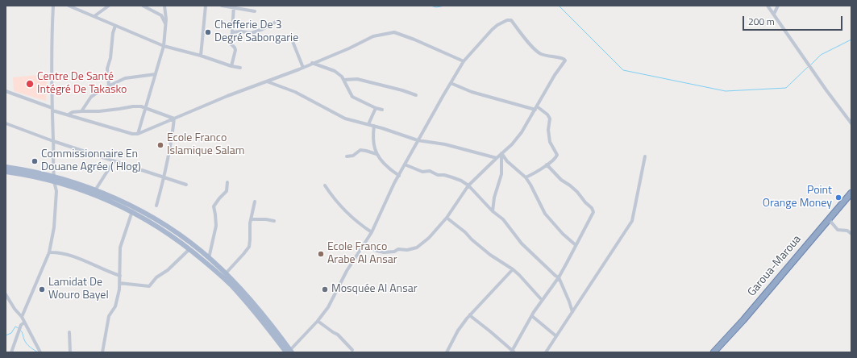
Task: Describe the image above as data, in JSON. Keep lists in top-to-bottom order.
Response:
{
  "streets": {
    "highway": ["Garoua-Maroua"]
  },
  "places": [
    "Chefferie De 3 Degré Sabongarie",
    "Centre De Santé Intégré De Takasko",
    "Ecole Franco Islamique Salam",
    "Commissionnaire En Douane Agrée ( Hlog)",
    "Point Orange Money",
    "Ecole Franco Arabe Al Ansar",
    "Lamidat De Wouro Bayel",
    "Mosquée Al Ansar"
  ],
  "scale_bar": "200 m"
}
